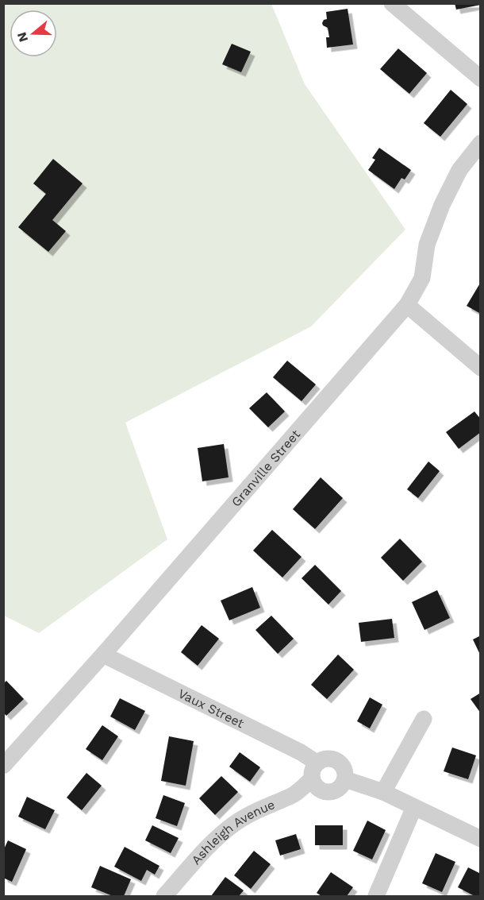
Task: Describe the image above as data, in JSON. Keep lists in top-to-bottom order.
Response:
{
  "streets": {
    "street": ["Granville Street", "Vaux Street", "Ashleigh Avenue"]
  },
  "crossings": [
    ["Granville Street", "Vaux Street"],
    ["Vaux Street", "Ashleigh Avenue"]
  ],
  "north": "left"
}
